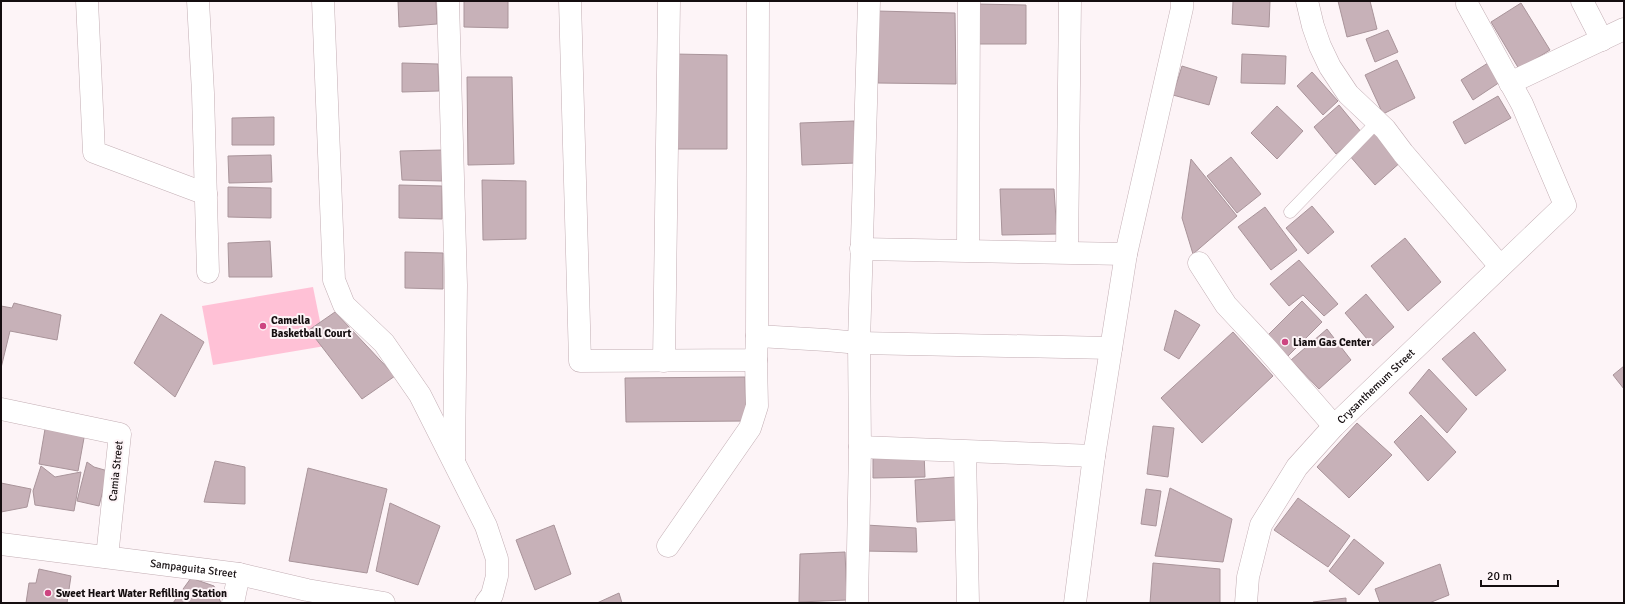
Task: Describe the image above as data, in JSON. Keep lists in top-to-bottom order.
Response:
{
  "streets": {
    "street": ["Crysanthemum Street", "Camia Street", "Sampaguita Street"]
  },
  "crossings": [
    ["Camia Street", "Sampaguita Street"]
  ],
  "places": ["Camella Basketball Court", "Liam Gas Center", "Sweet Heart Water Refilling Station"],
  "scale_bar": "20 m"
}
